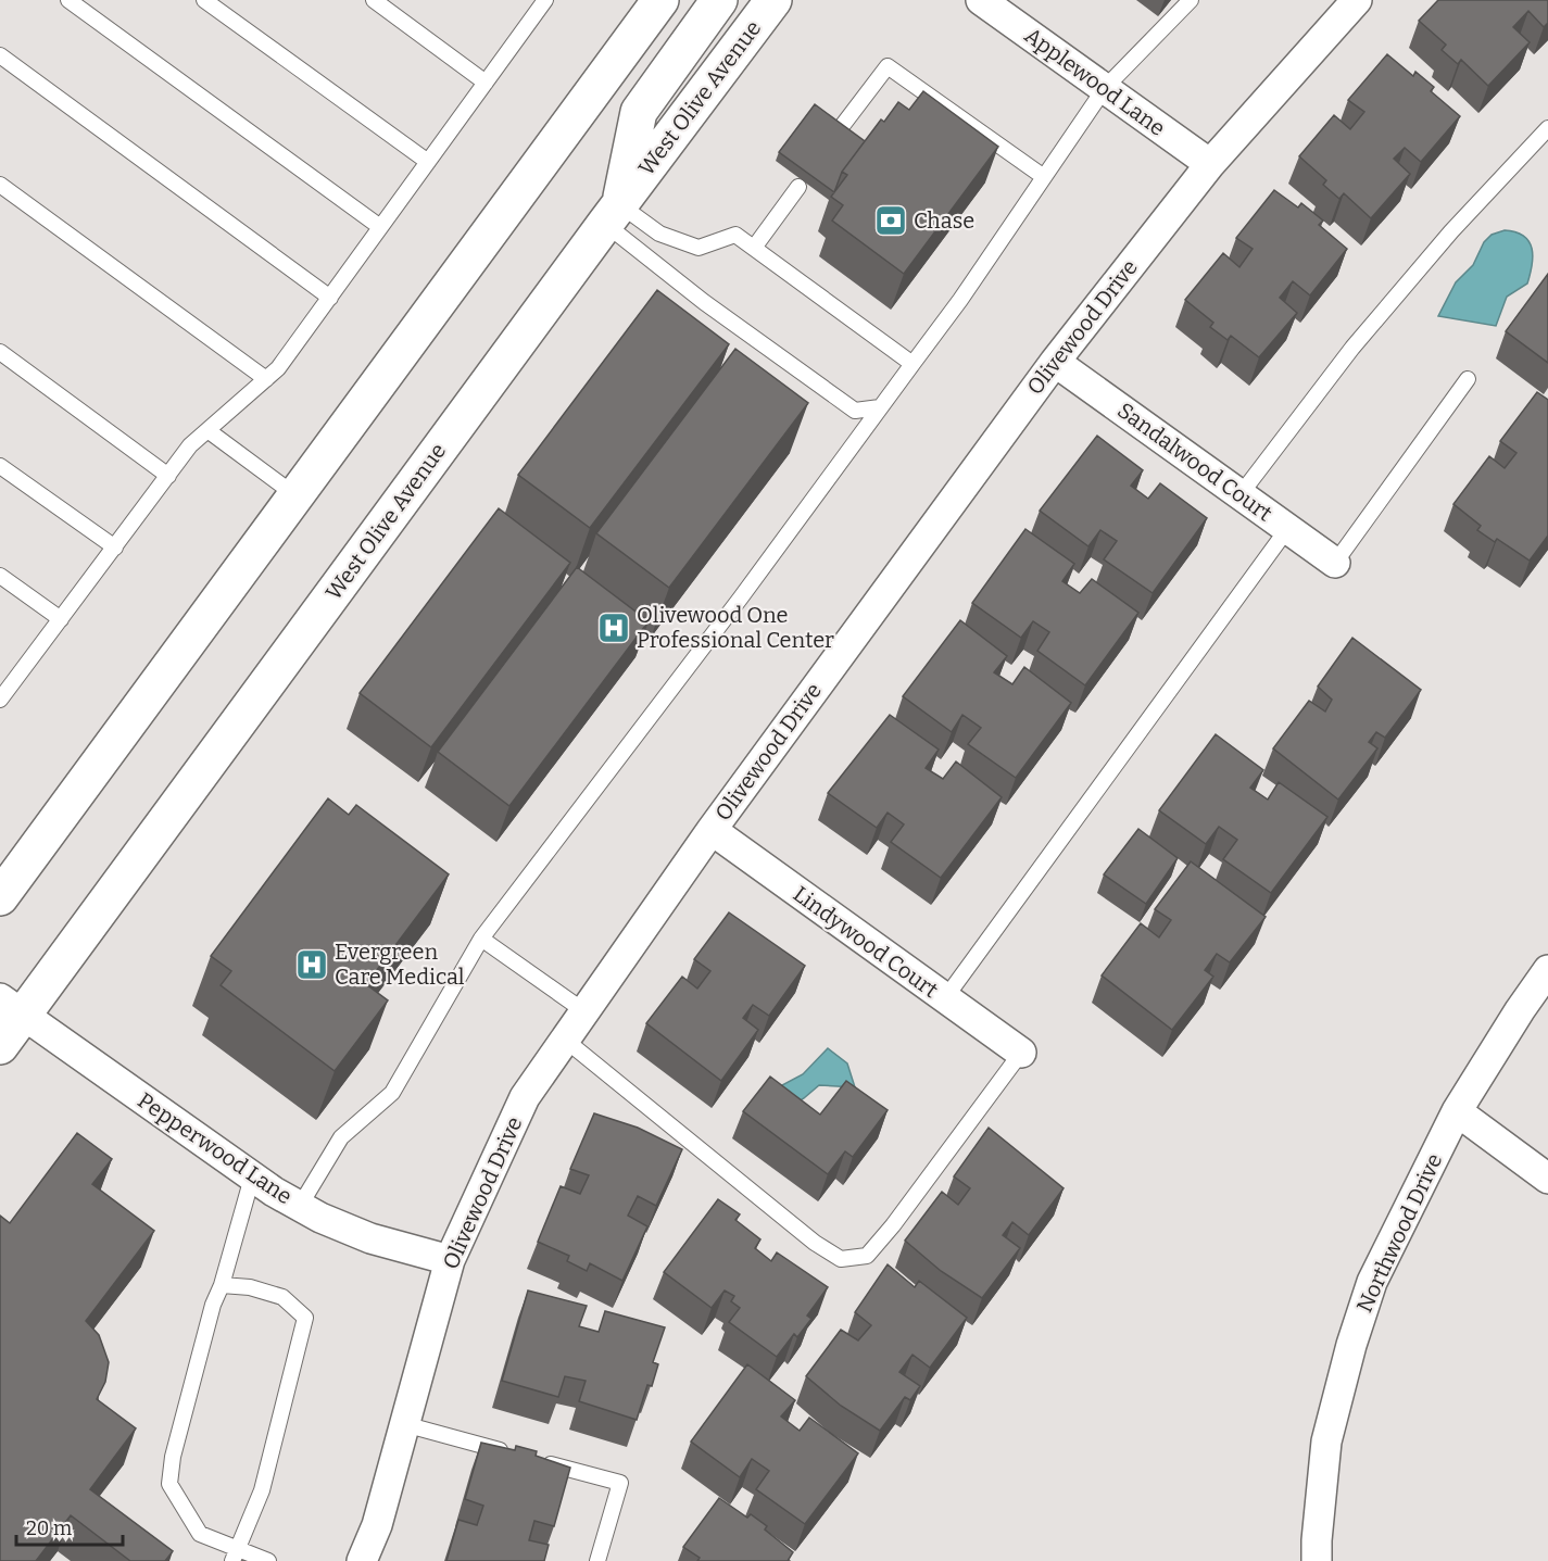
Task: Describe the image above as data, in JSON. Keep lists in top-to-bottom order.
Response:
{
  "streets": {
    "main road": ["West Olive Avenue"],
    "street": [
      "Applewood Lane",
      "Olivewood Drive",
      "Sandalwood Court",
      "Lindywood Court",
      "Pepperwood Lane",
      "Northwood Drive"
    ]
  },
  "crossings": [
    ["Applewood Lane", "Olivewood Drive"],
    ["West Olive Avenue", "Pepperwood Lane"],
    ["Olivewood Drive", "Sandalwood Court"],
    ["Olivewood Drive", "Lindywood Court"],
    ["Olivewood Drive", "Pepperwood Lane"]
  ],
  "places": {
    "bank": ["Chase"],
    "hospital": ["Olivewood One Professional Center", "Evergreen Care Medical"]
  },
  "scale_bar": "20 m"
}
